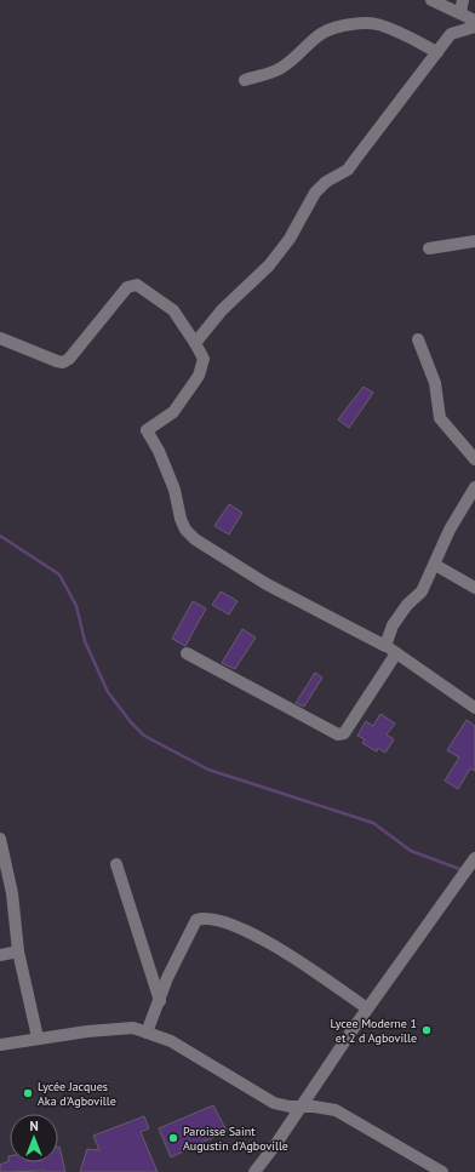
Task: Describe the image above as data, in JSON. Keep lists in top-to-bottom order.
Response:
{
  "places": ["Lycee Moderne 1 et 2 d Agboville", "Lycée Jacques Aka d'Agboville", "Paroisse Saint Augustin d'Agboville"],
  "north": "top"
}
